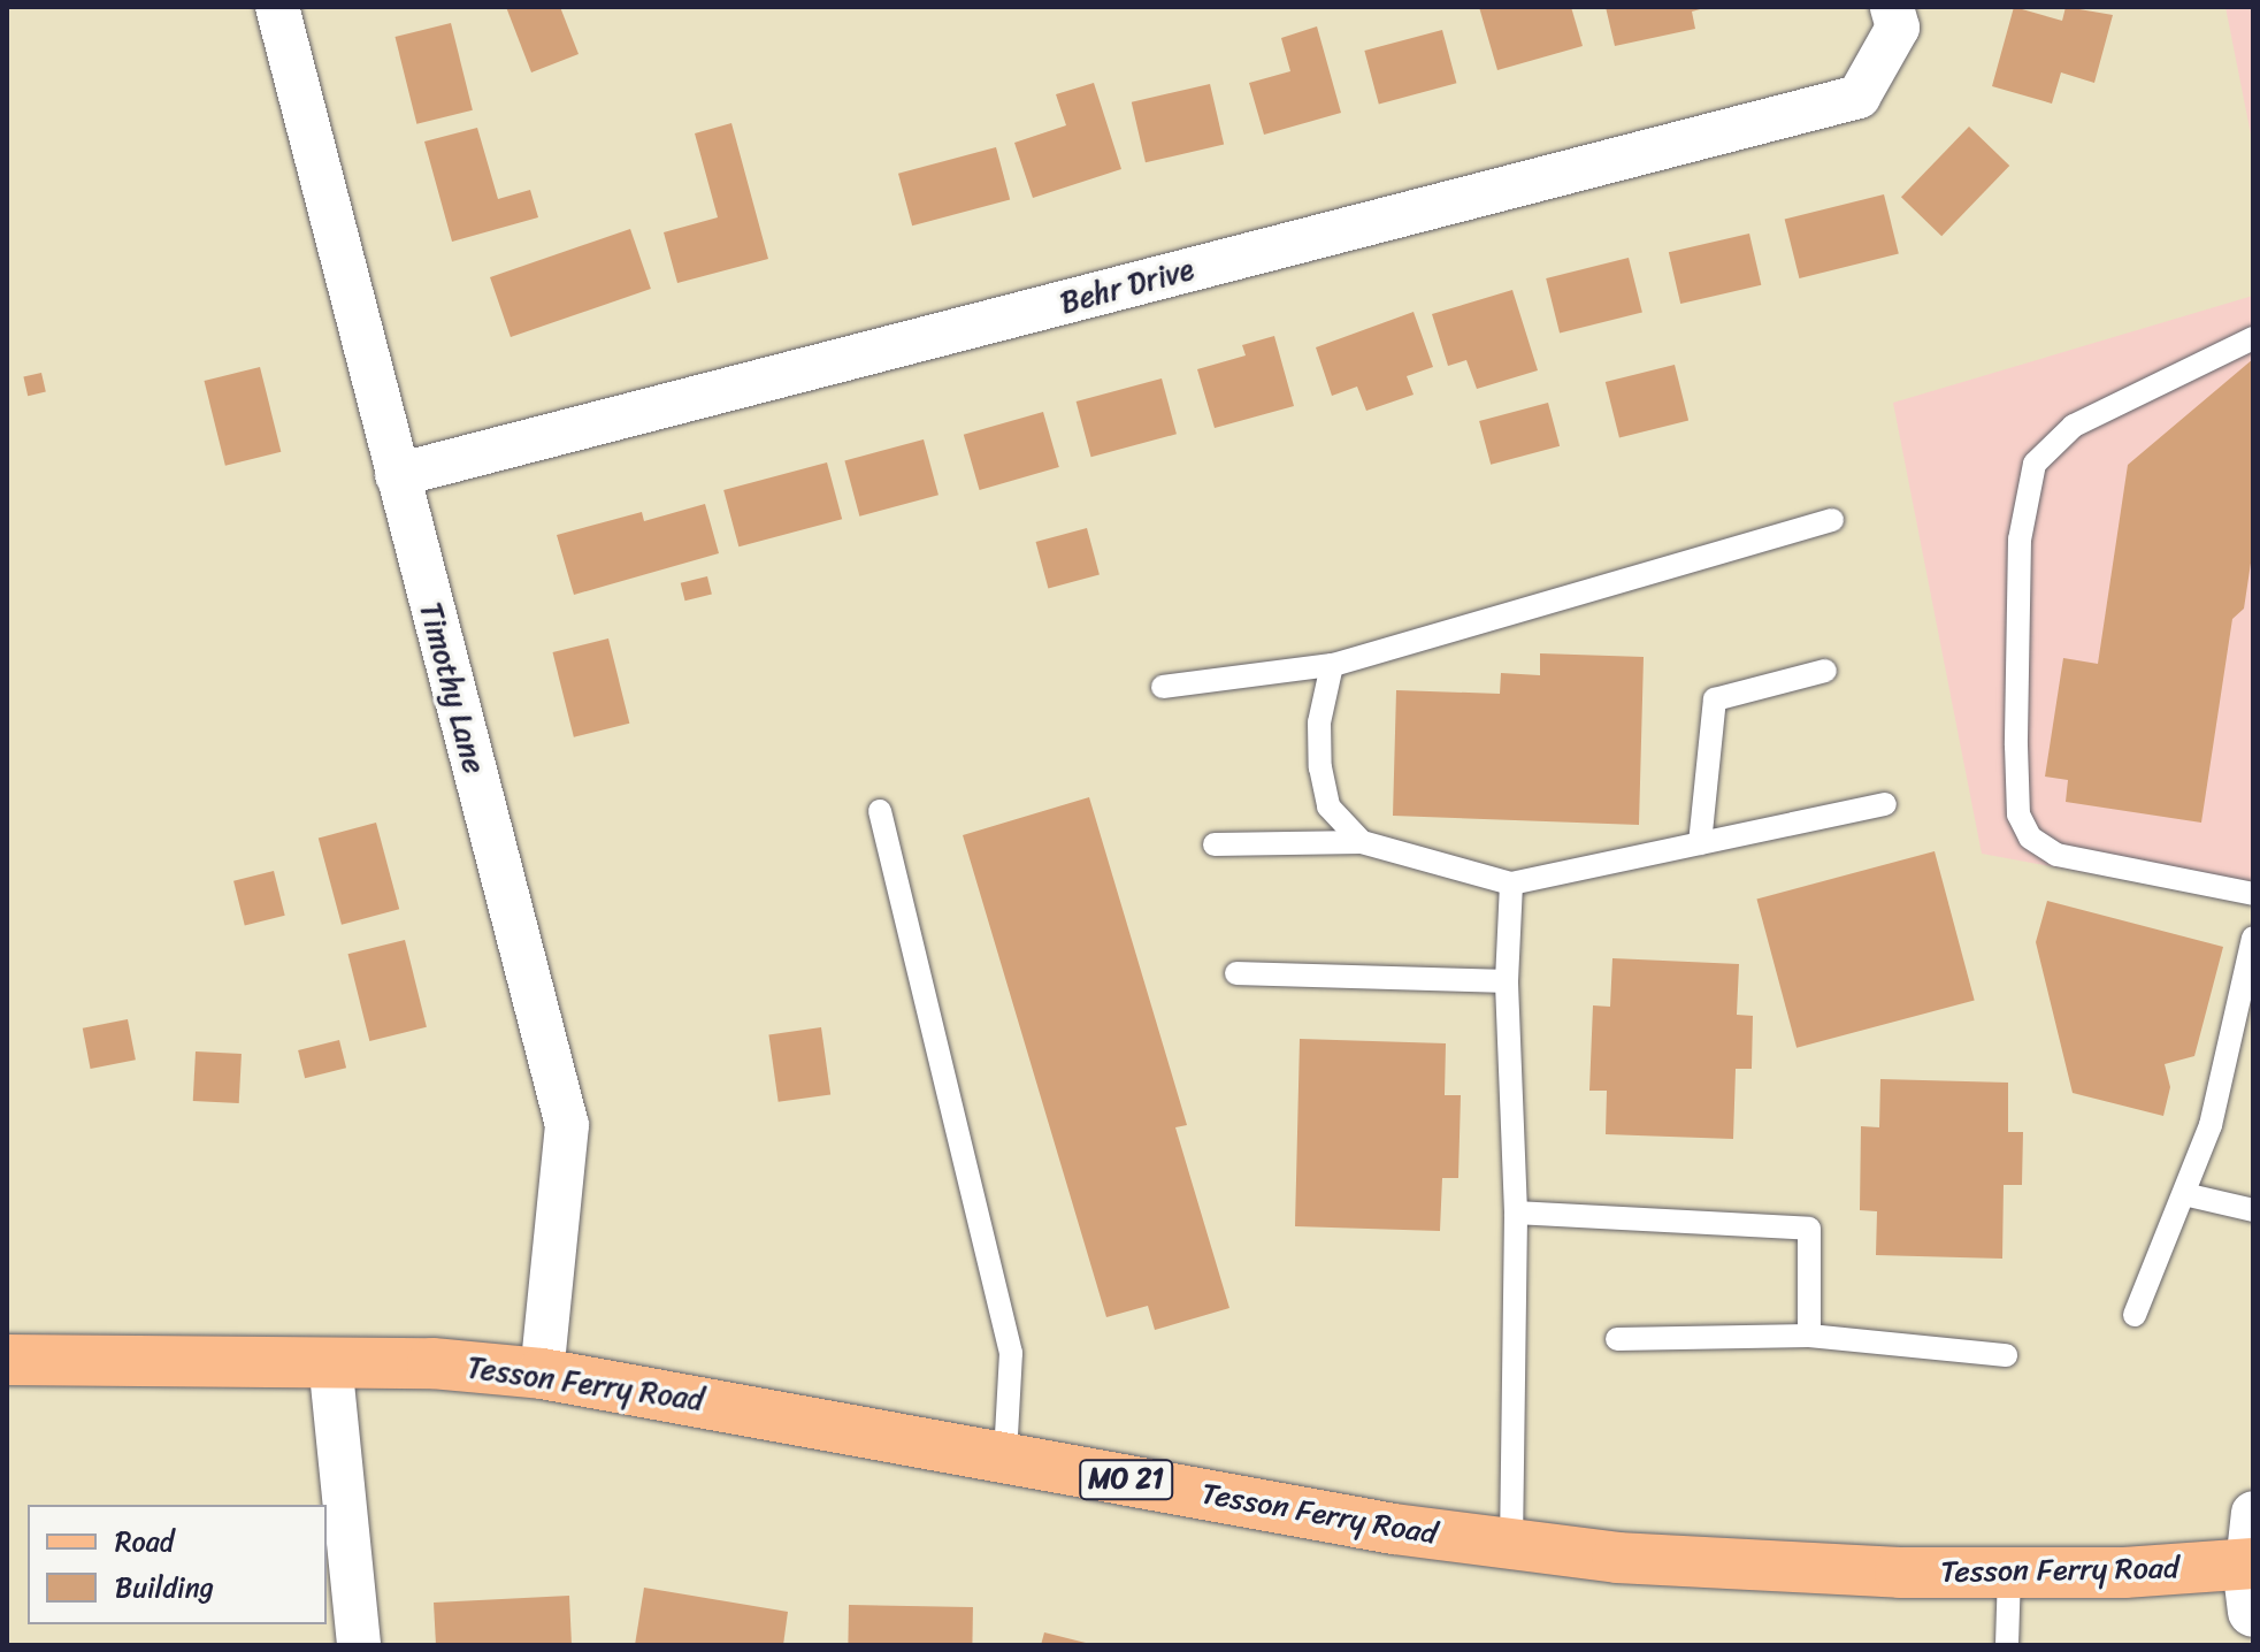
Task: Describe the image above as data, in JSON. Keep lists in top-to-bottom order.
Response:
{
  "streets": {
    "main road": ["Tesson Ferry Road", "MO 21"],
    "street": ["Behr Drive", "Timothy Lane"]
  },
  "crossings": [
    ["Behr Drive", "Timothy Lane"],
    ["Timothy Lane", "Tesson Ferry Road"]
  ],
  "legend": ["Road", "Building"]
}
